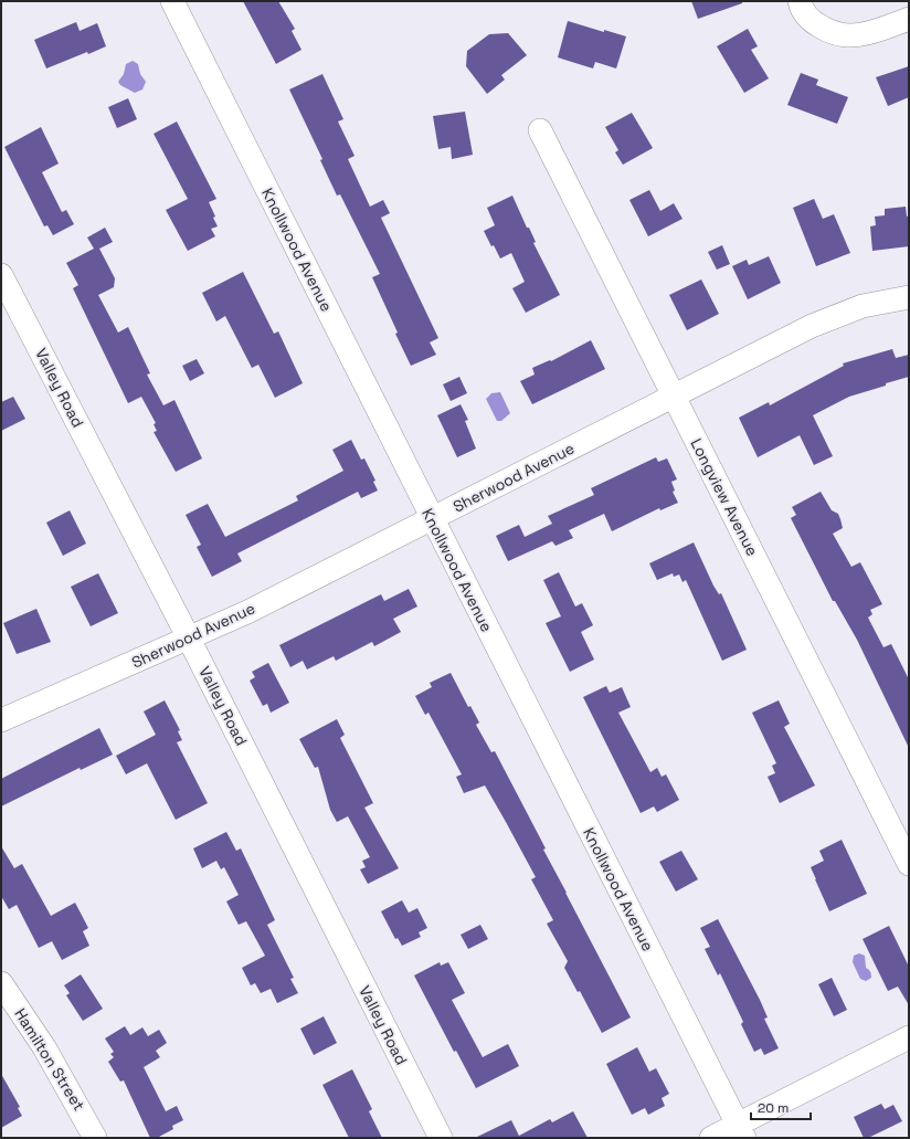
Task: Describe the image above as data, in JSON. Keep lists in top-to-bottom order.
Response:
{
  "streets": {
    "street": [
      "Knollwood Avenue",
      "Valley Road",
      "Sherwood Avenue",
      "Longview Avenue",
      "Hamilton Street"
    ]
  },
  "crossings": [
    ["Knollwood Avenue", "Sherwood Avenue"],
    ["Valley Road", "Sherwood Avenue"],
    ["Sherwood Avenue", "Longview Avenue"]
  ],
  "scale_bar": "20 m"
}
